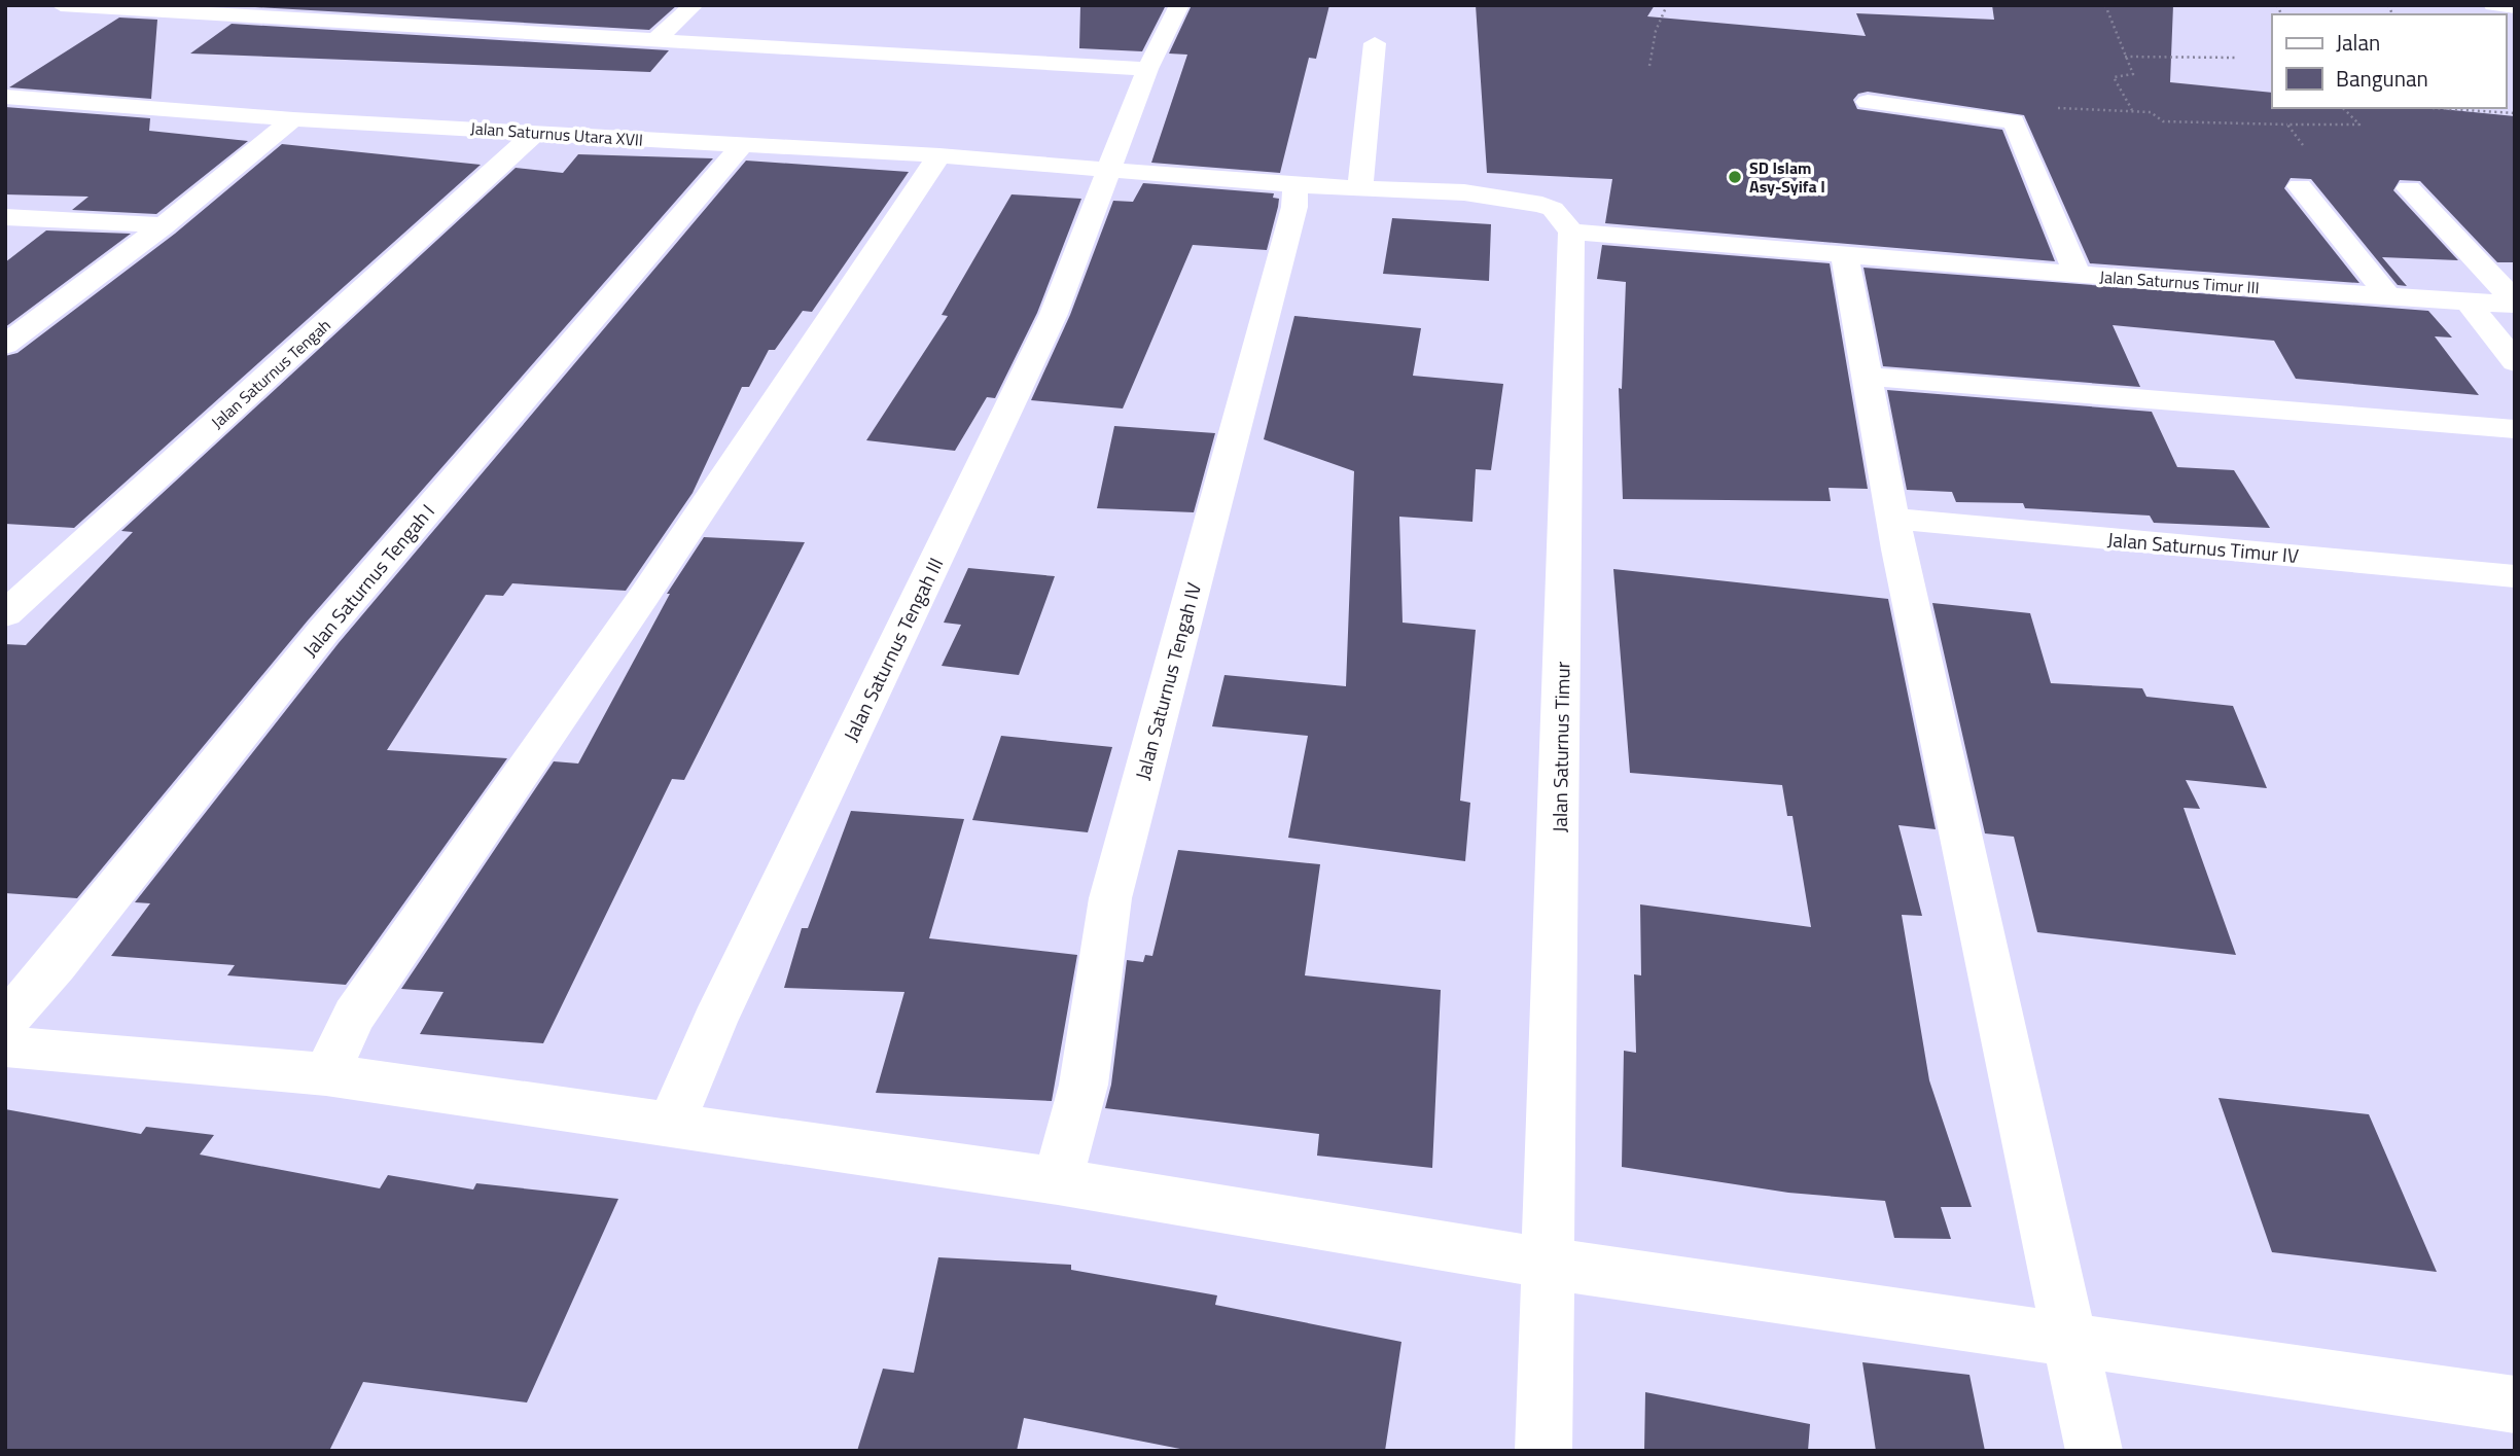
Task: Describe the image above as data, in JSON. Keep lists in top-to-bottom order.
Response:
{
  "streets": {
    "street": [
      "Jalan Saturnus Utara XVII",
      "Jalan Saturnus Timur III",
      "Jalan Saturnus Tengah",
      "Jalan Saturnus Timur IV",
      "Jalan Saturnus Tengah I",
      "Jalan Saturnus Tengah III",
      "Jalan Saturnus Tengah IV",
      "Jalan Saturnus Timur"
    ]
  },
  "crossings": [
    ["Jalan Saturnus Utara XVII", "Jalan Saturnus Timur III"],
    ["Jalan Saturnus Utara XVII", "Jalan Saturnus Tengah"],
    ["Jalan Saturnus Utara XVII", "Jalan Saturnus Tengah I"],
    ["Jalan Saturnus Utara XVII", "Jalan Saturnus Tengah III"],
    ["Jalan Saturnus Utara XVII", "Jalan Saturnus Tengah IV"],
    ["Jalan Saturnus Utara XVII", "Jalan Saturnus Timur"],
    ["Jalan Saturnus Timur III", "Jalan Saturnus Timur"]
  ],
  "places": ["SD Islam Asy-Syifa I"],
  "legend": ["Jalan", "Bangunan"]
}
